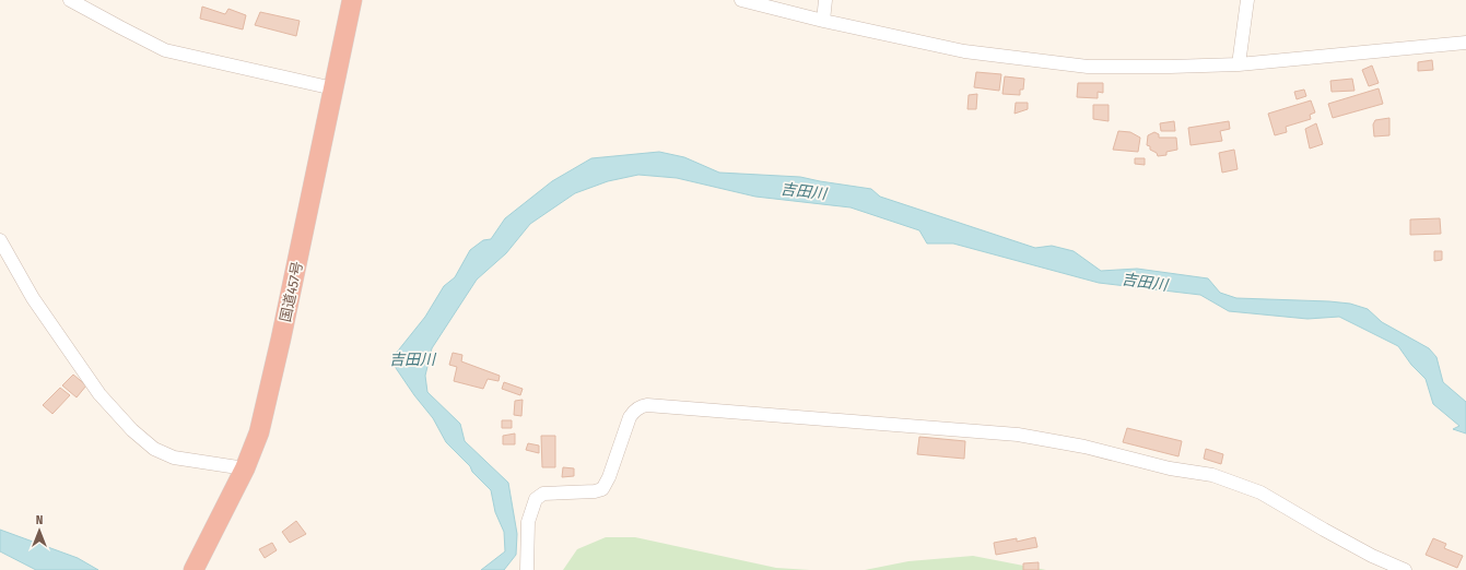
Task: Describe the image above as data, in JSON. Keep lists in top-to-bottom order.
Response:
{
  "streets": {
    "highway": ["国道457号"]
  },
  "water": ["吉田川"],
  "north": "top"
}
